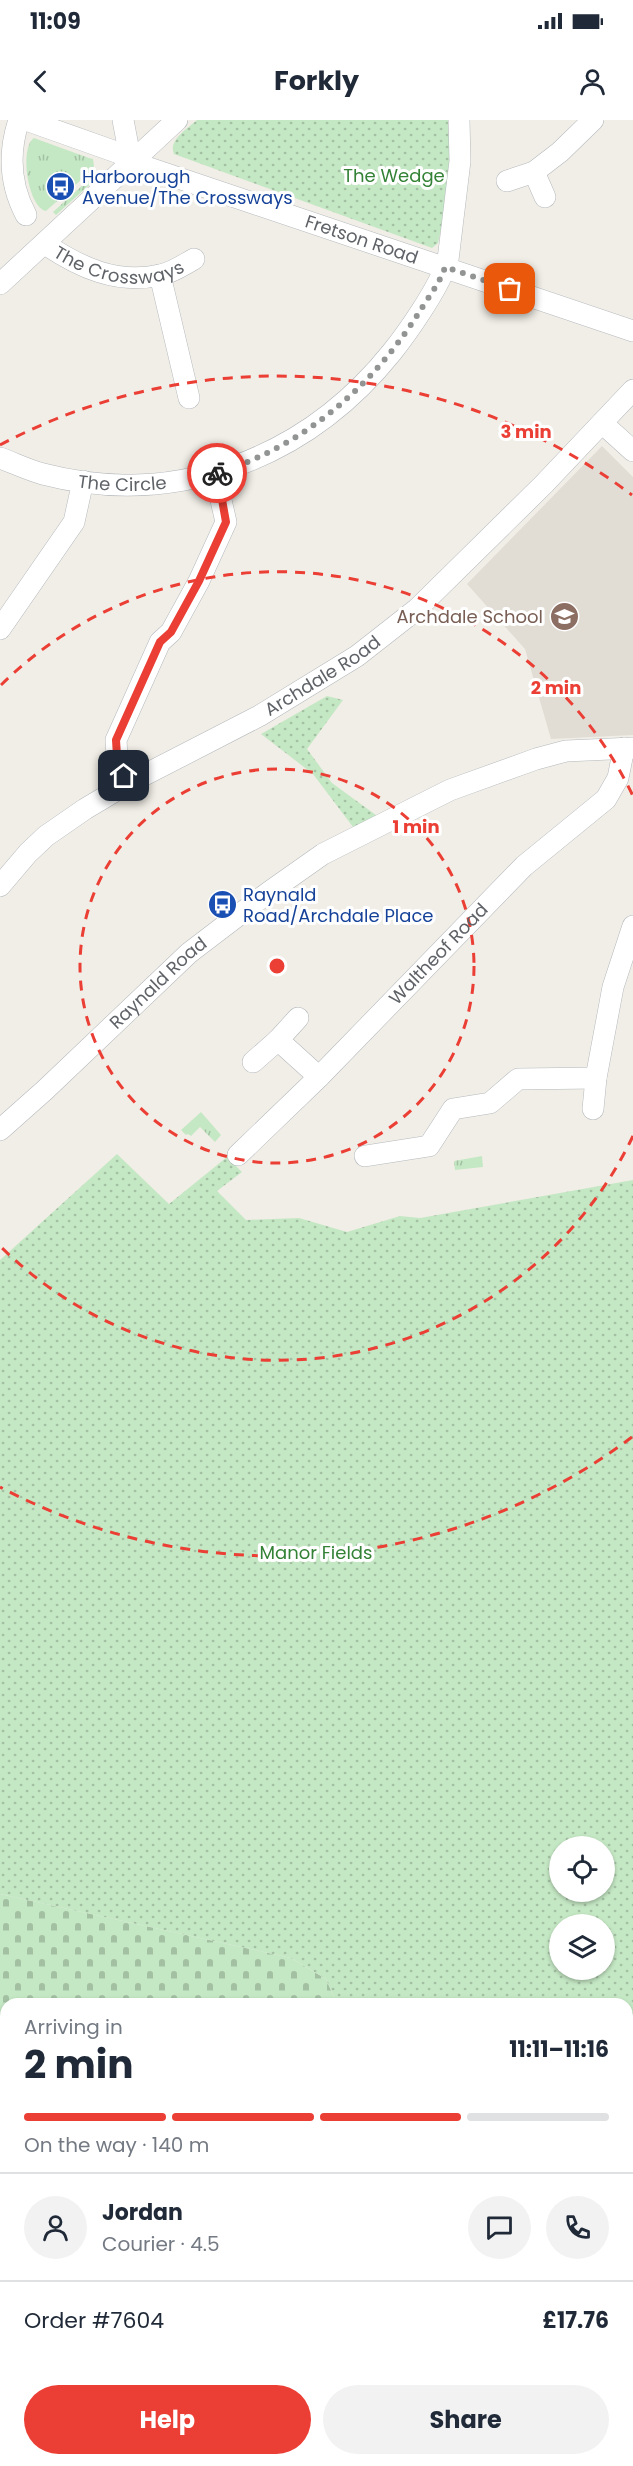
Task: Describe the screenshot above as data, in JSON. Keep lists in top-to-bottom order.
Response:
{
  "streets": {
    "street": [
      "Fretson Road",
      "The Crossways",
      "The Circle",
      "Archdale Road",
      "Waltheof Road",
      "Raynald Road"
    ]
  },
  "crossings": [
    ["Fretson Road", "The Circle"],
    ["Waltheof Road", "Raynald Road"]
  ],
  "parks": ["The Wedge", "Manor Fields"],
  "places": {
    "bus stop": ["Harborough Avenue/The Crossways", "Raynald Road/Archdale Place"],
    "school or university": ["Archdale School"]
  },
  "page": {
    "status": "11:09",
    "header": "Forkly",
    "heading": ["2 min", "Arriving in", "11:11–11:16"],
    "panel": [
      "Jordan",
      "Courier · 4.5",
      "Order #7604",
      "£17.76"
    ],
    "bar": "On the way · 140 m",
    "buttons": ["Help", "Share"]
  },
  "rings": ["3 min", "2 min", "1 min"]
}
